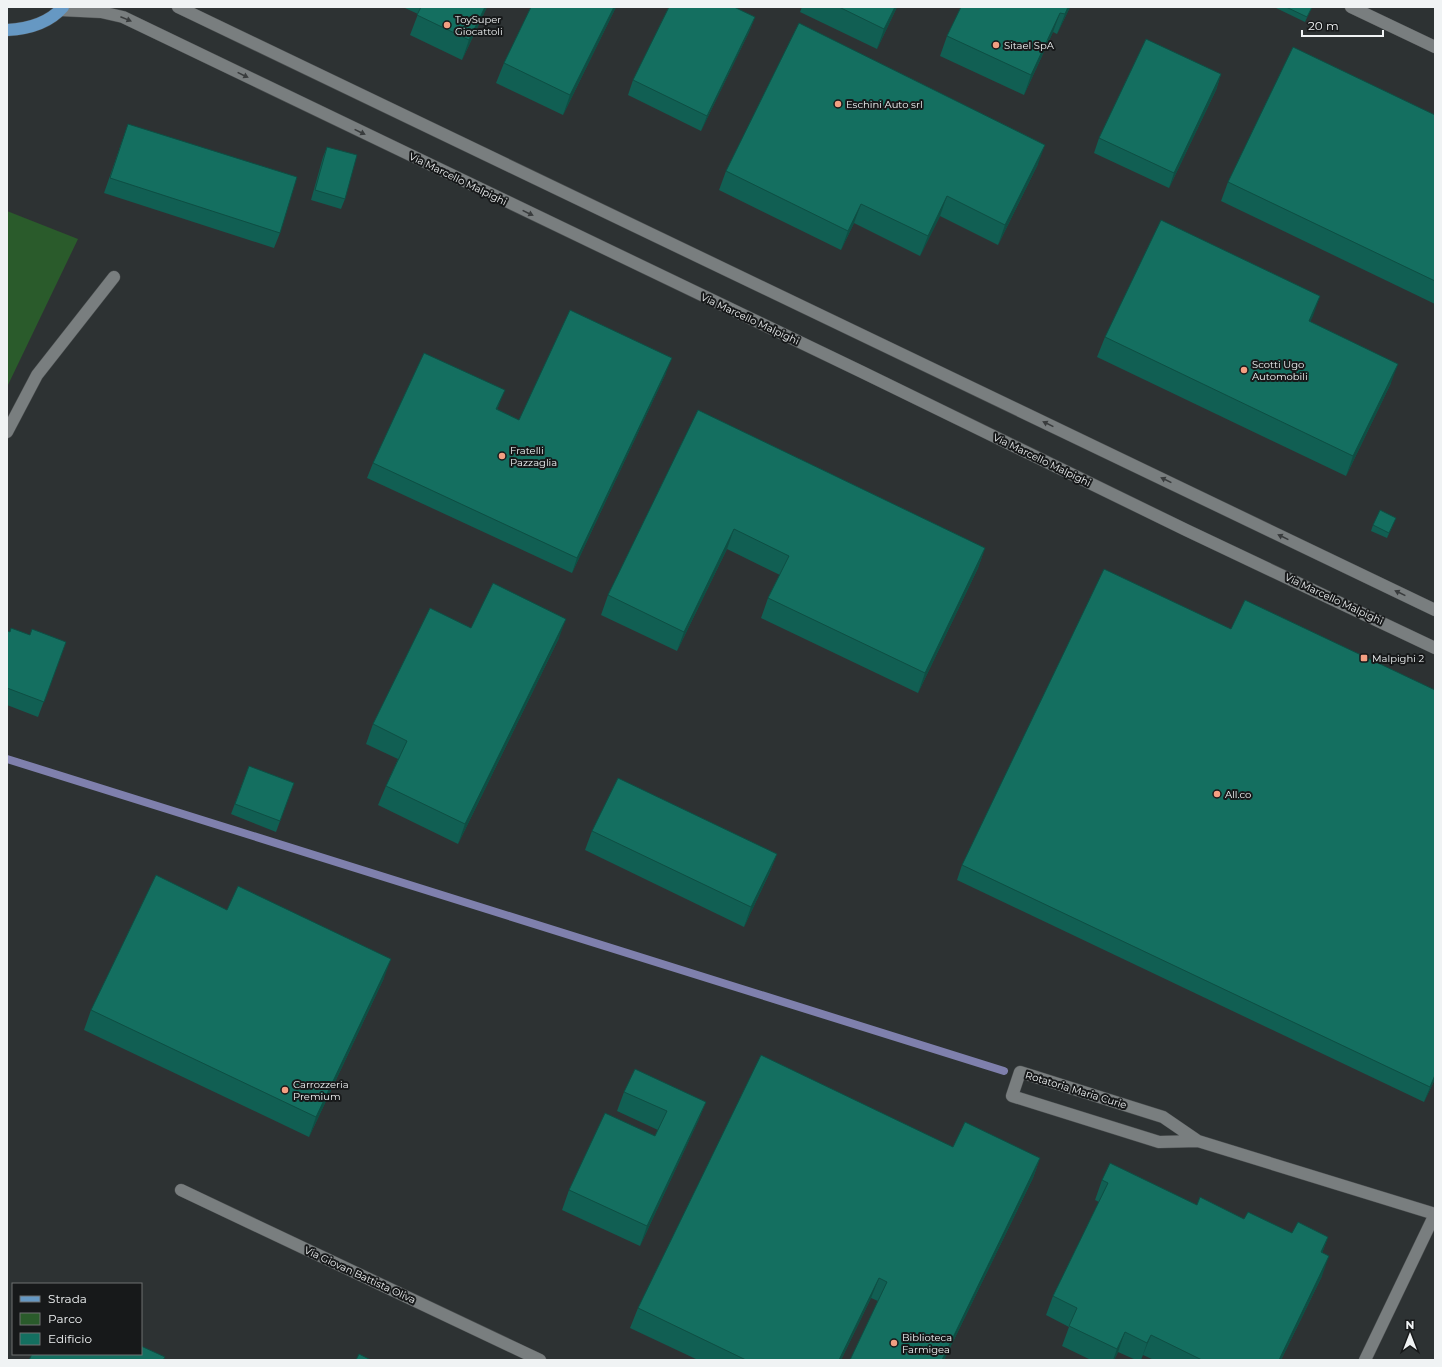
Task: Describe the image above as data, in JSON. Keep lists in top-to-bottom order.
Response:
{
  "streets": {
    "street": ["Via Marcello Malpighi", "Rotatoria Maria Curie", "Via Giovan Battista Oliva"]
  },
  "places": {
    "other": [
      "ToySuper Giocattoli",
      "Sitael SpA",
      "Eschini Auto srl",
      "Scotti Ugo Automobili",
      "Fratelli Pazzaglia",
      "All.co",
      "Carrozzeria Premium",
      "Biblioteca Farmigea"
    ],
    "transit": ["Malpighi 2"]
  },
  "legend": ["Strada", "Parco", "Edificio"],
  "scale_bar": "20 m",
  "north": "top"
}
